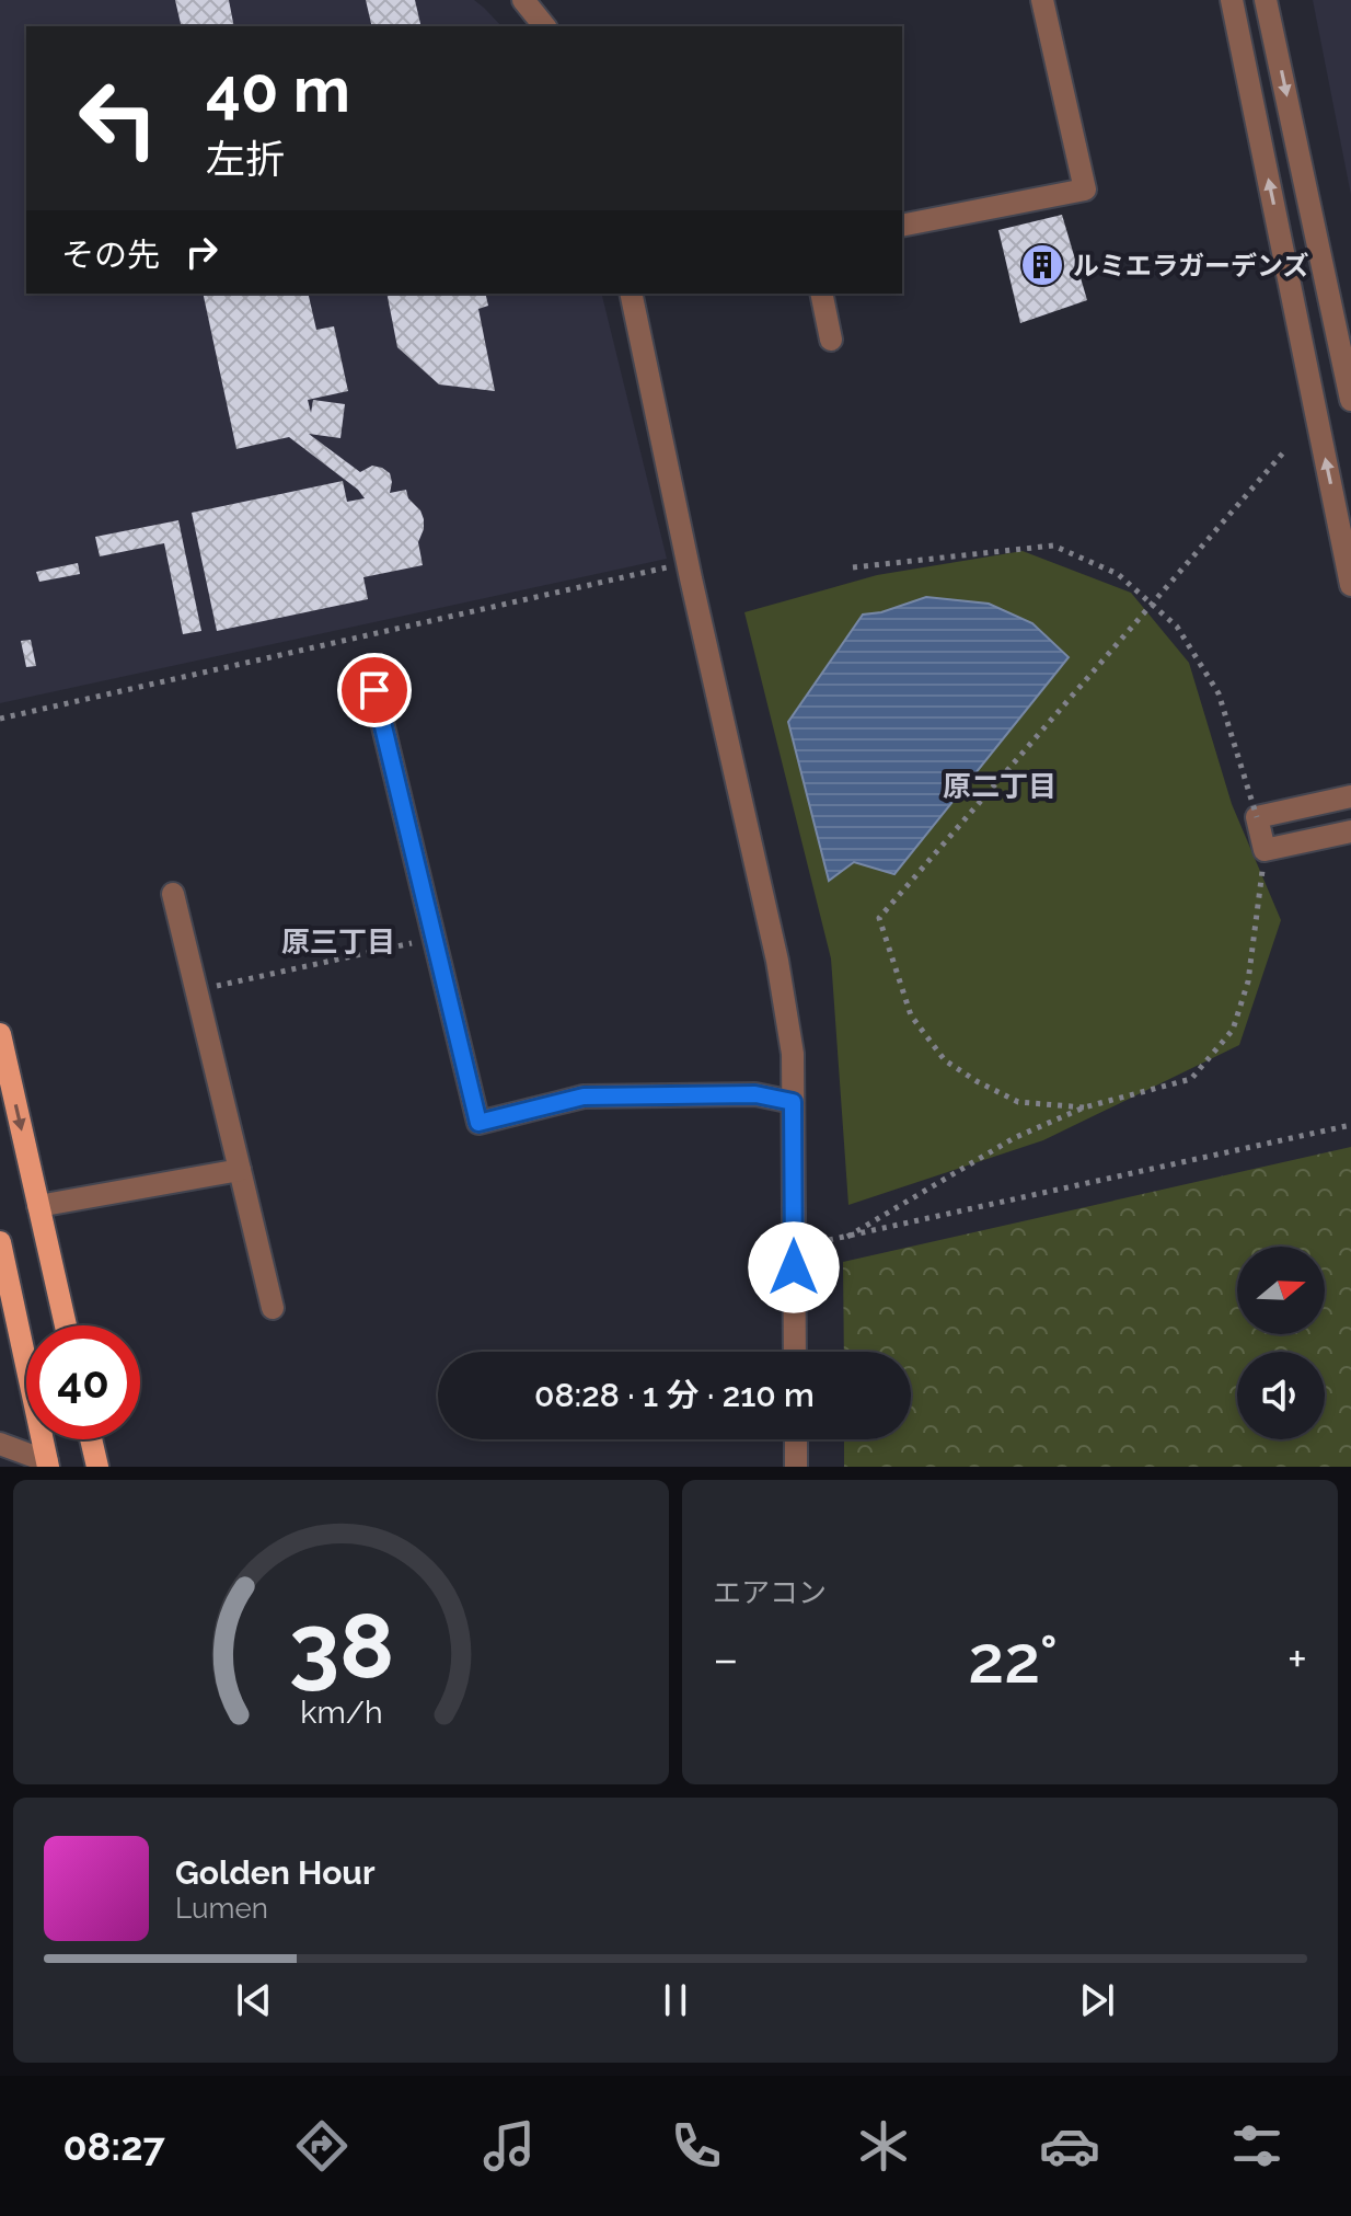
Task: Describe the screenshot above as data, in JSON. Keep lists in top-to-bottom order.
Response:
{
  "districts": ["原二丁目", "原三丁目"],
  "places": {
    "building": ["ルミエラガーデンズ"]
  },
  "north": "right",
  "page": {
    "turn": ["40 m", "左折"],
    "then": "その先",
    "limit": "40",
    "trip": "08:28 · 1 分 · 210 m",
    "tile": "エアコン",
    "heat": ["−", "22°", "+"],
    "song": ["Golden Hour", "Lumen"],
    "tabs": "08:27",
    "gauge": ["38", "km/h"]
  }
}
